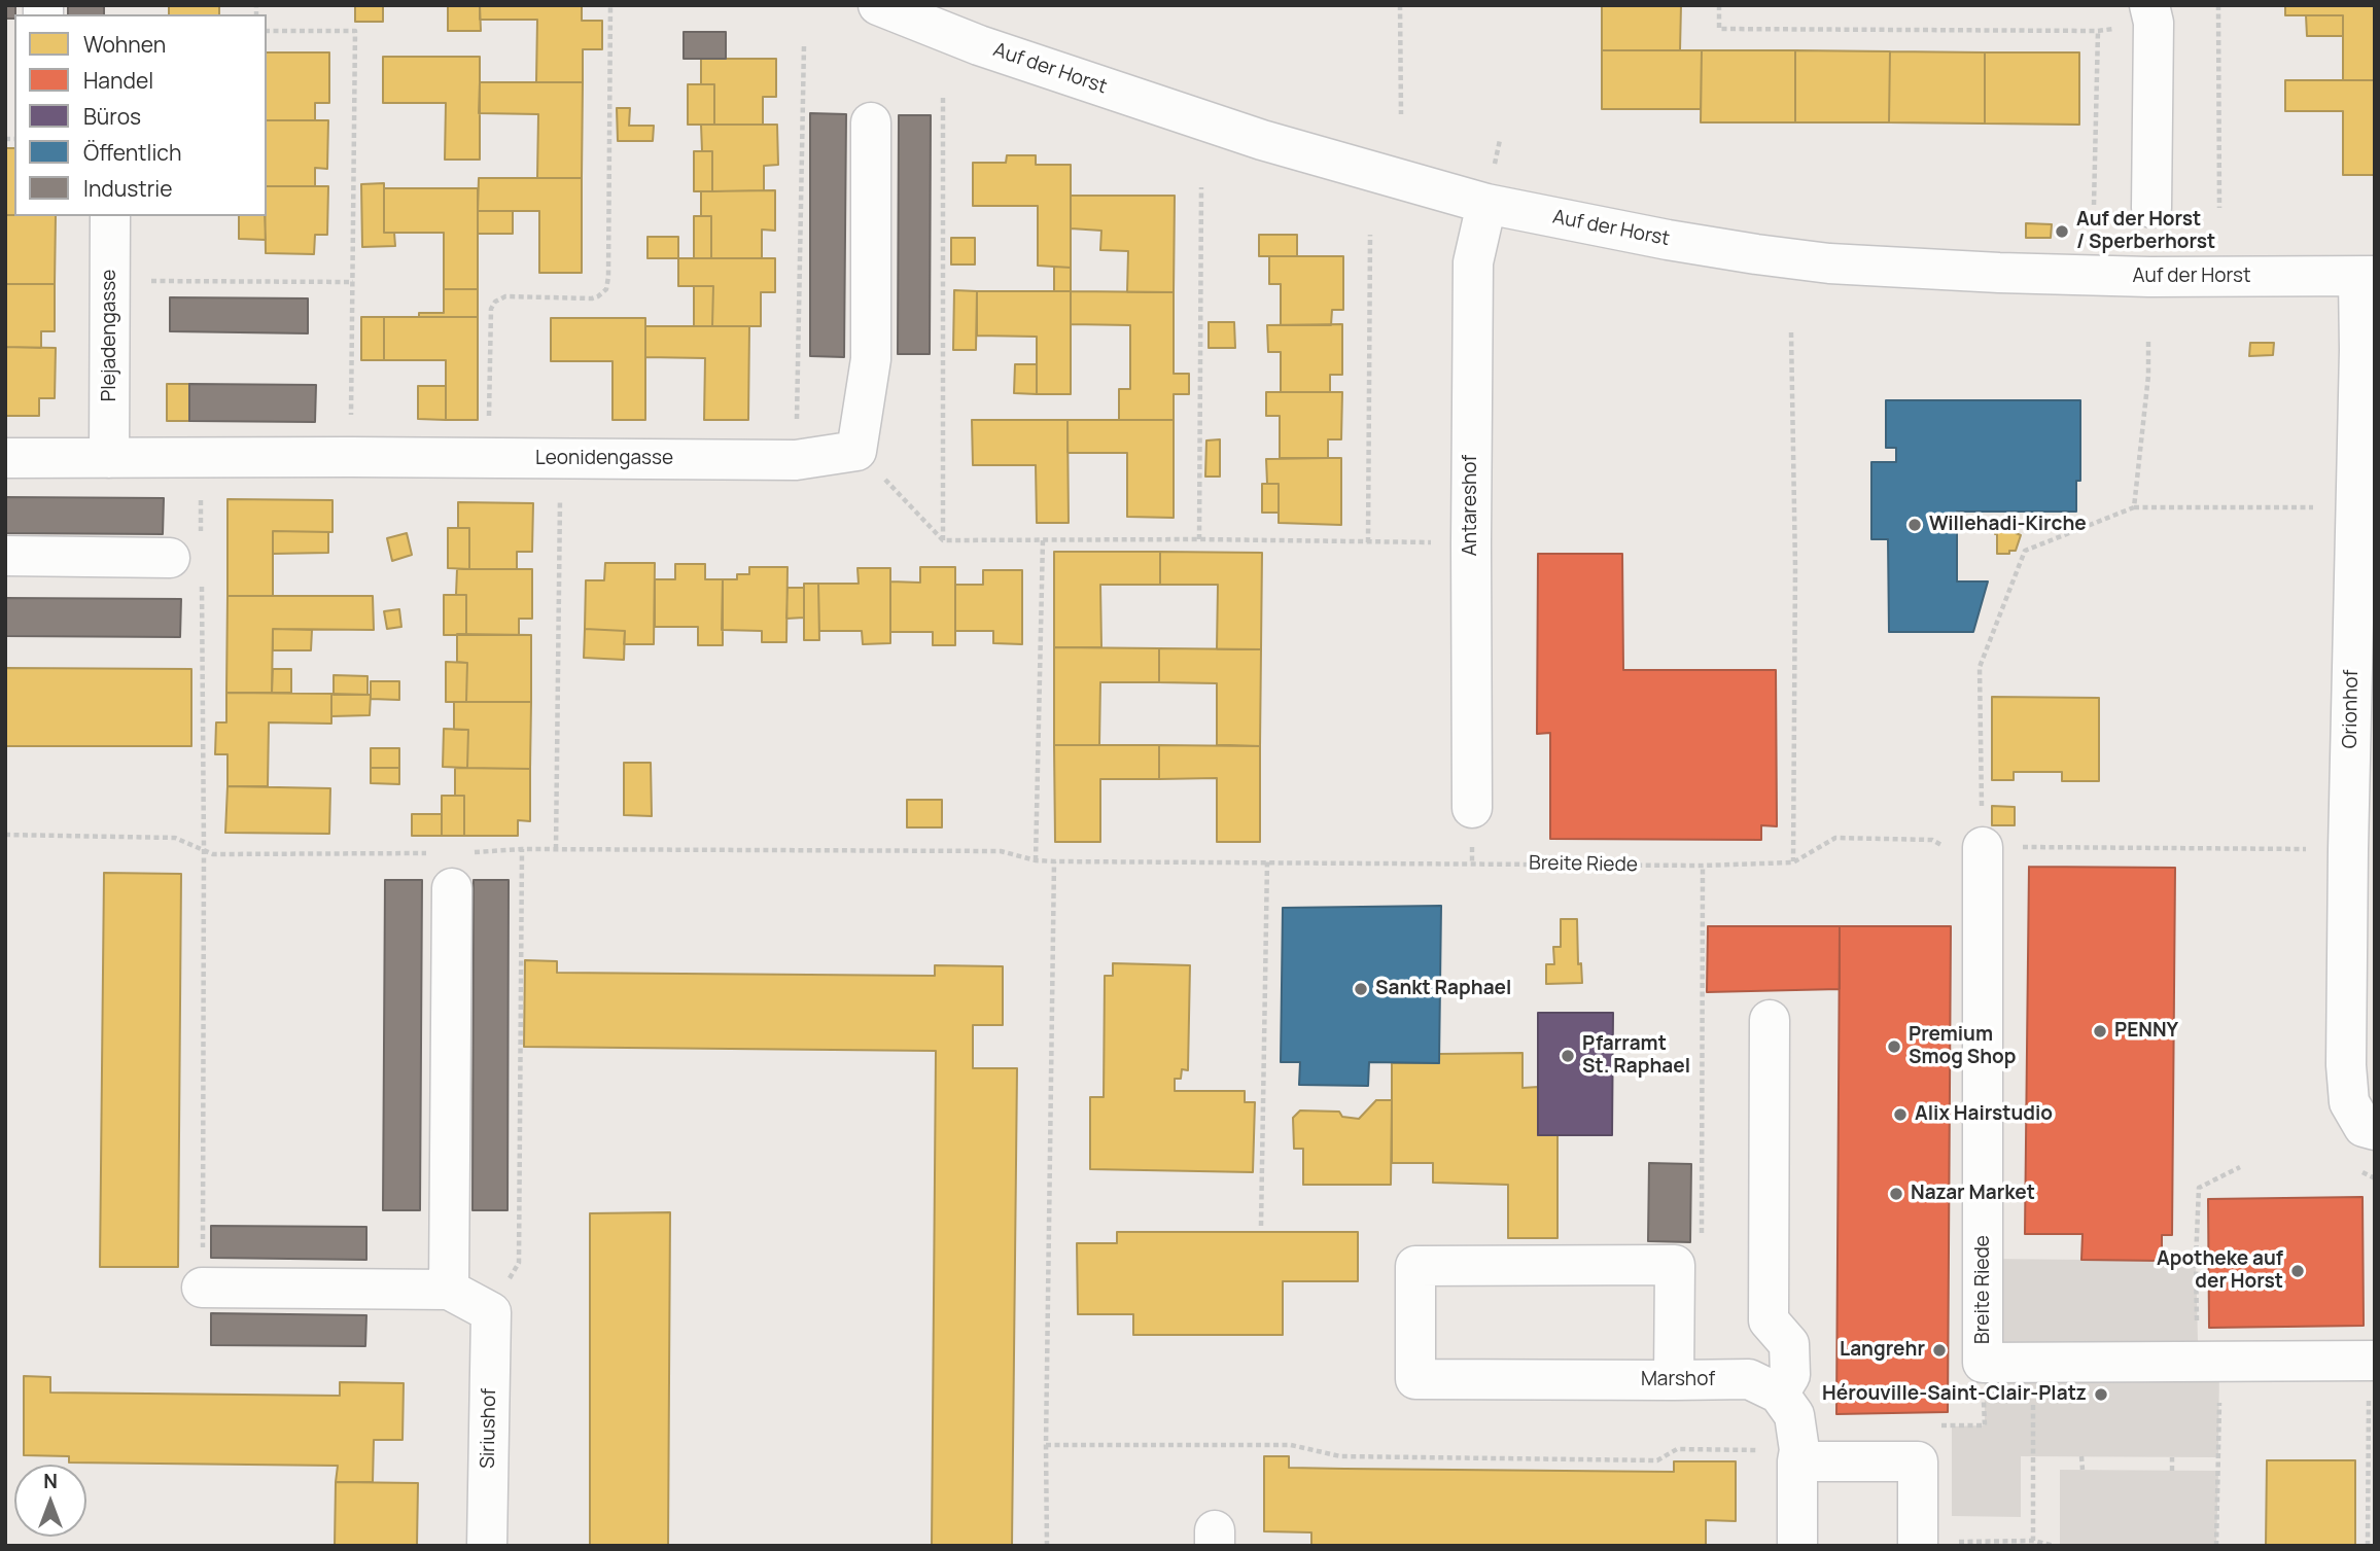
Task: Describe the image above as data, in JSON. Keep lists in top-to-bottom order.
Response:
{
  "streets": {
    "street": [
      "Auf der Horst",
      "Plejadengasse",
      "Leonidengasse",
      "Antareshof",
      "Orionhof",
      "Breite Riede",
      "Marshof",
      "Siriushof"
    ]
  },
  "crossings": [
    ["Auf der Horst", "Antareshof"],
    ["Auf der Horst", "Orionhof"],
    ["Plejadengasse", "Leonidengasse"]
  ],
  "places": [
    "Auf der Horst / Sperberhorst",
    "Willehadi-Kirche",
    "Sankt Raphael",
    "PENNY",
    "Premium Smog Shop",
    "Pfarramt St. Raphael",
    "Alix Hairstudio",
    "Nazar Market",
    "Apotheke auf der Horst",
    "Langrehr",
    "Hérouville-Saint-Clair-Platz"
  ],
  "legend": [
    "Wohnen",
    "Handel",
    "Büros",
    "Öffentlich",
    "Industrie"
  ],
  "north": "top"
}
